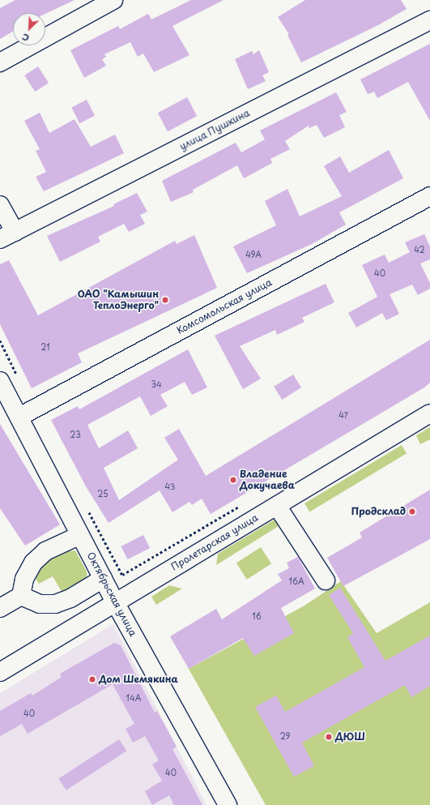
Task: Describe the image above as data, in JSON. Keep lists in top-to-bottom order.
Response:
{
  "streets": {
    "street": [
      "улица Пушкина",
      "Комсомольская улица",
      "Пролетарская улица",
      "Октябрьская улица"
    ]
  },
  "crossings": [
    ["Комсомольская улица", "Октябрьская улица"],
    ["Пролетарская улица", "Октябрьская улица"]
  ],
  "places": [
    "ОАО \"Камышин ТеплоЭнерго\"",
    "Владение Докучаева",
    "Продсклад",
    "Дом Шемякина",
    "ДЮШ"
  ],
  "house_numbers": [
    "42",
    "49А",
    "40",
    "21",
    "34",
    "47",
    "23",
    "43",
    "25",
    "16А",
    "16",
    "14А",
    "40",
    "29",
    "40"
  ],
  "north": "bottom left"
}
